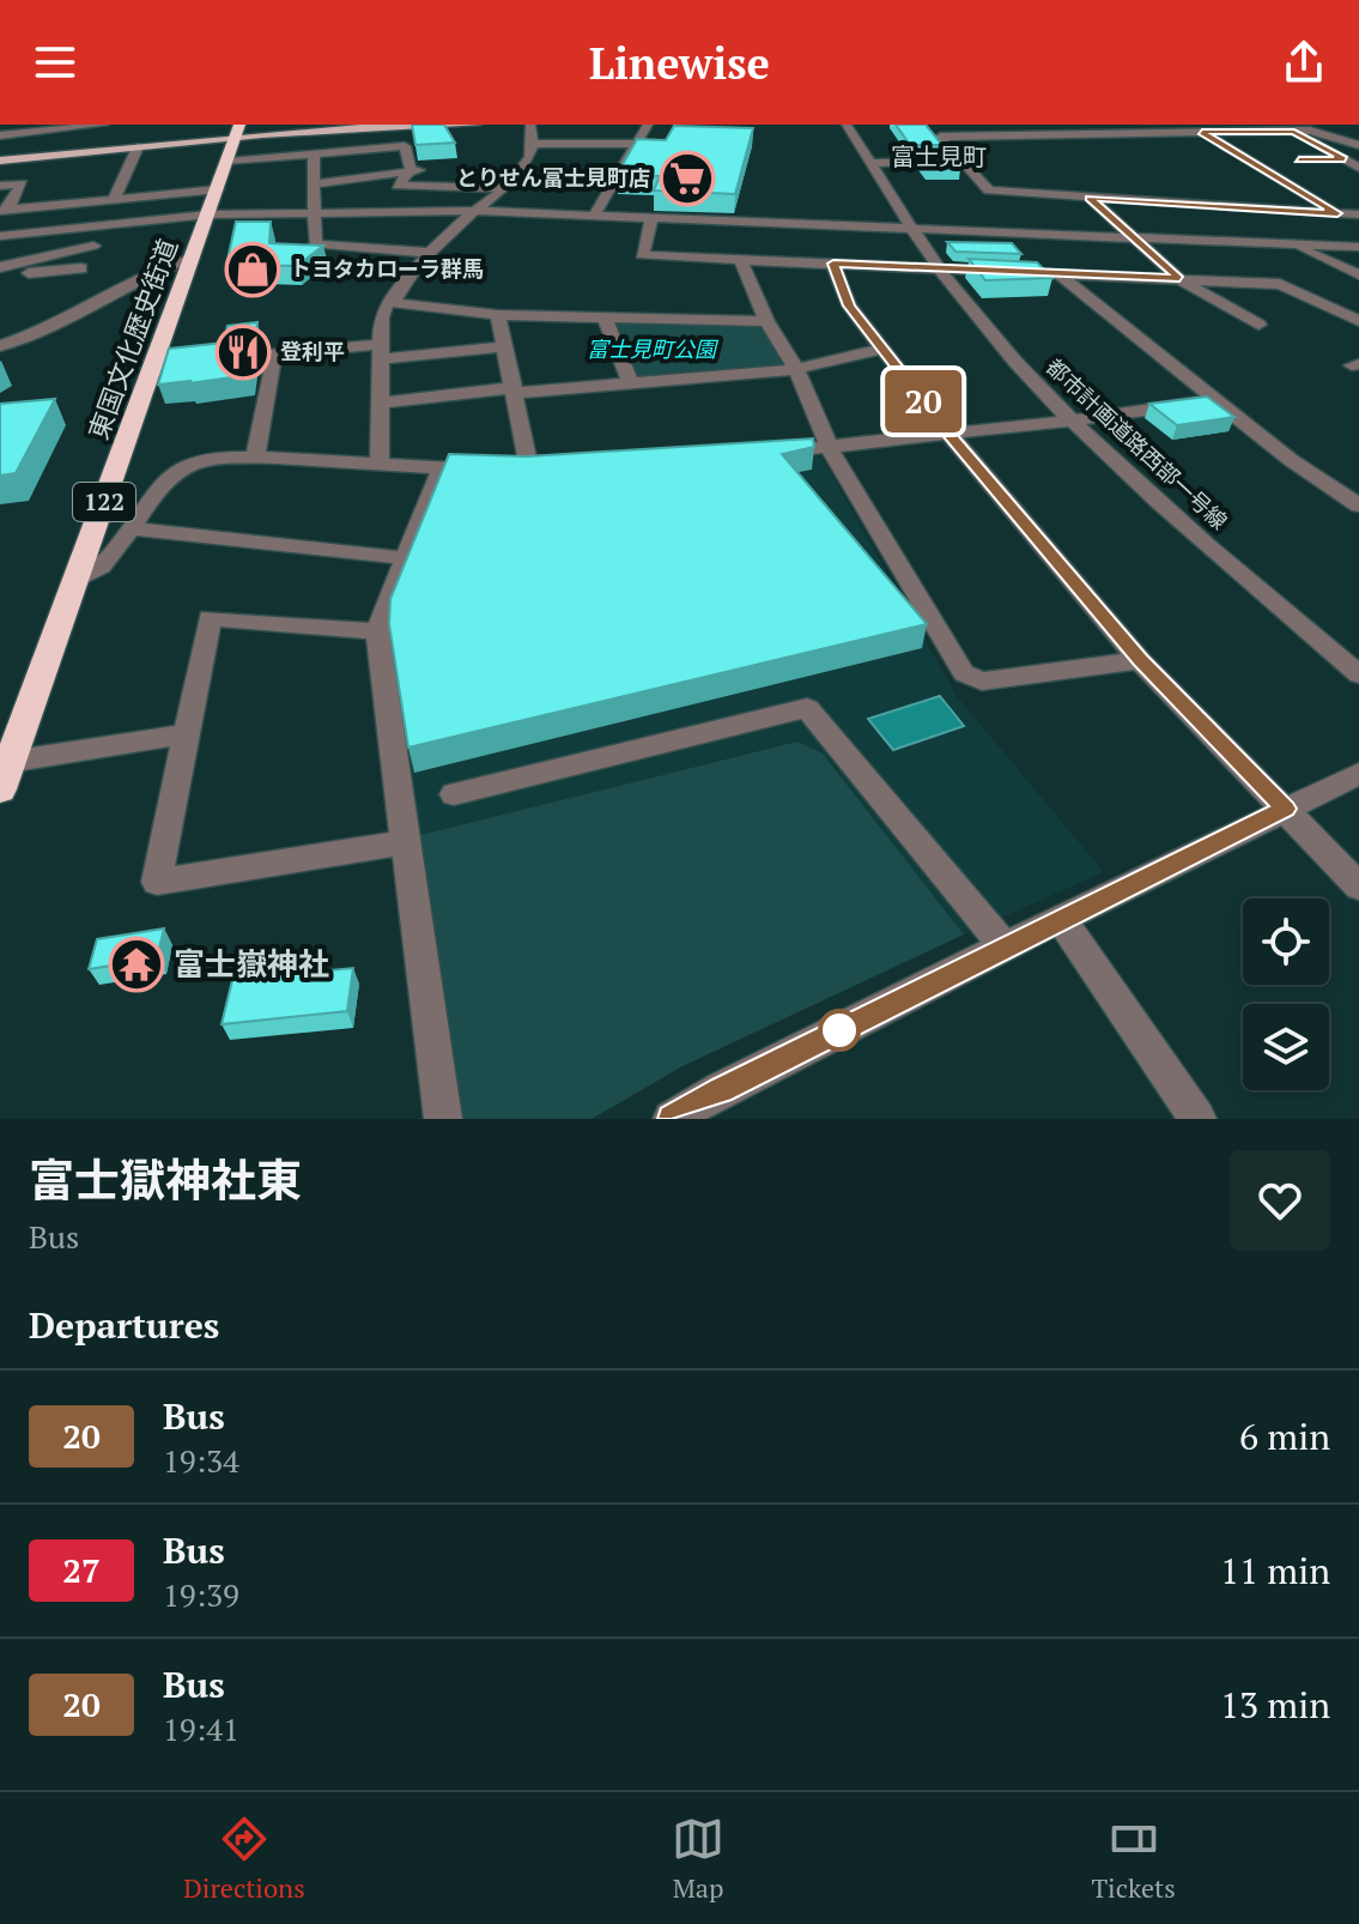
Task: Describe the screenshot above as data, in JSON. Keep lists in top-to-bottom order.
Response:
{
  "streets": {
    "highway": ["東国文化歴史街道", "122"],
    "street": ["都市計画道路西部一号線"]
  },
  "districts": ["富士見町"],
  "parks": ["富士見町公園"],
  "places": {
    "supermarket": ["とりせん富士見町店"],
    "shop": ["トヨタカローラ群馬"],
    "restaurant": ["登利平"],
    "temple": ["富士嶽神社"]
  },
  "lines": ["bus line 20"],
  "page": {
    "header": "Linewise",
    "on_map": "20",
    "heading": [
      ["富士獄神社東", "Bus"],
      "Departures"
    ],
    "list": [
      {
        "mark": "20",
        "name": "Bus",
        "note": "19:34",
        "value": "6 min"
      },
      {
        "mark": "27",
        "name": "Bus",
        "note": "19:39",
        "value": "11 min"
      },
      {
        "mark": "20",
        "name": "Bus",
        "note": "19:41",
        "value": "13 min"
      }
    ],
    "tabs": ["Directions", "Map", "Tickets"]
  }
}
